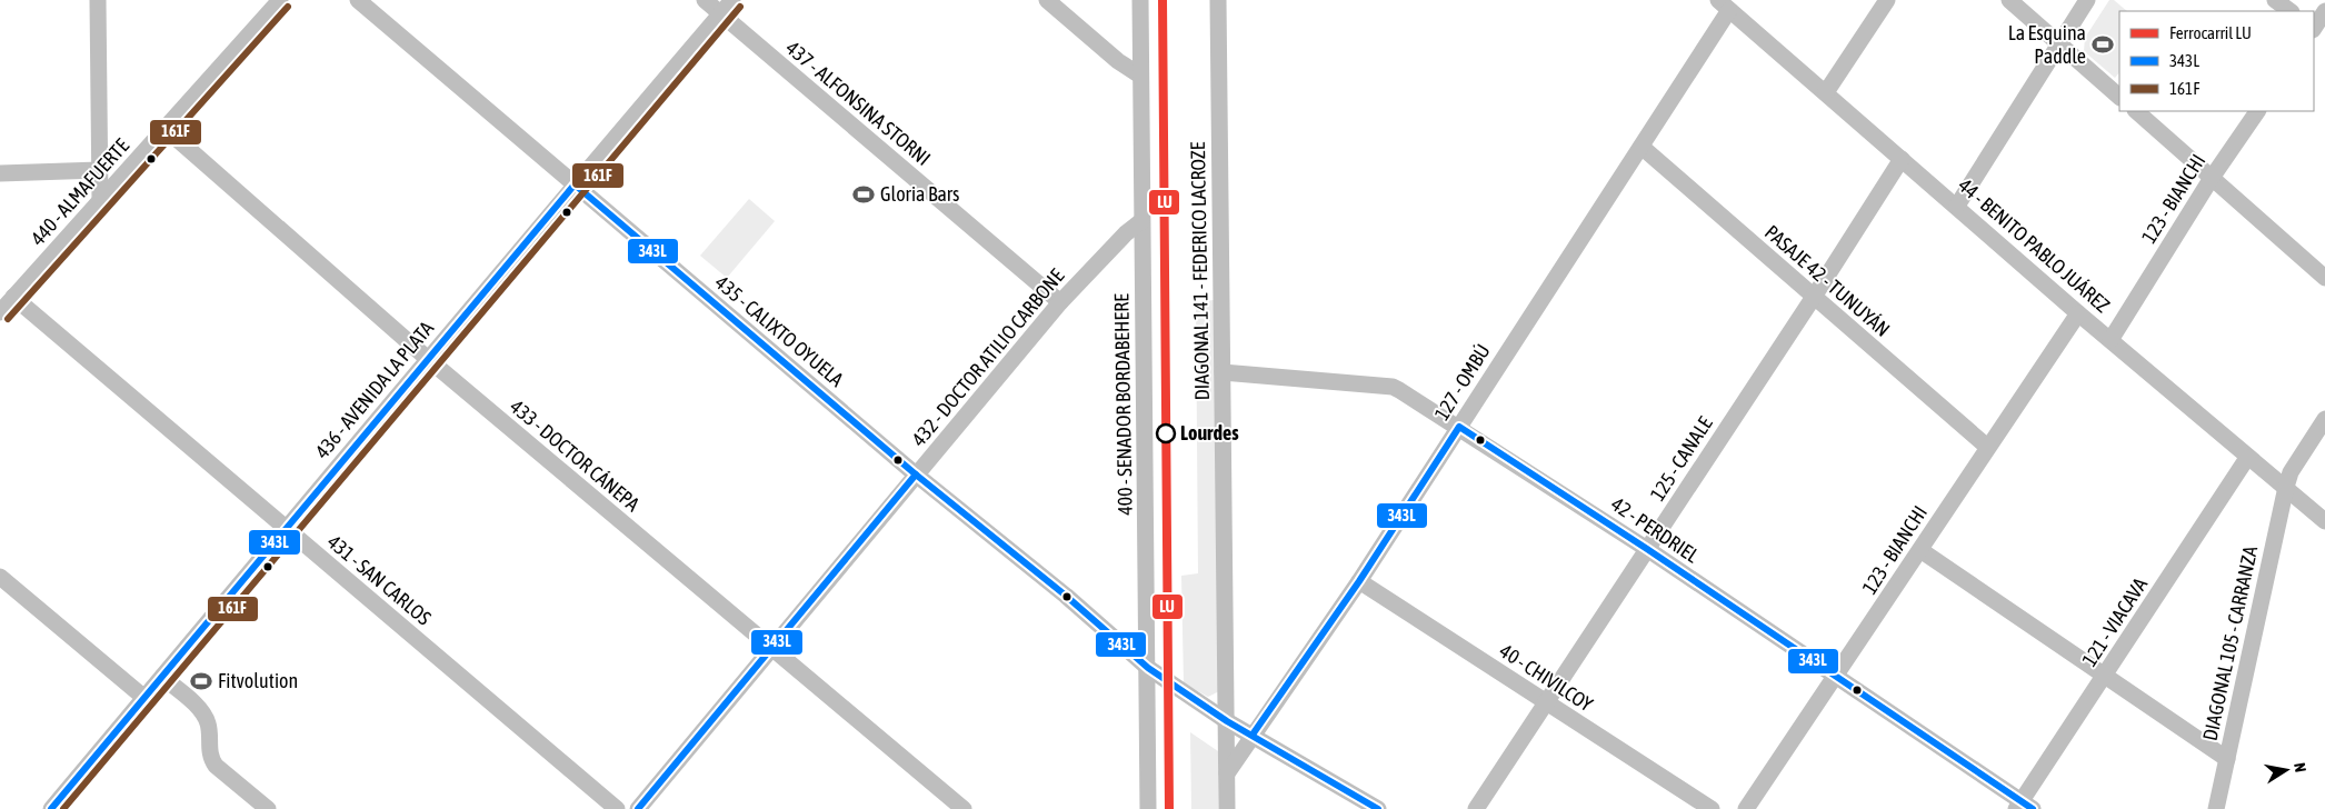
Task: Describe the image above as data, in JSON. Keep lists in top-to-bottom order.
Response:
{
  "streets": {
    "street": [
      "437 - ALFONSINA STORNI",
      "440 - ALMAFUERTE",
      "123 - BIANCHI",
      "44 - BENITO PABLO JUÁREZ",
      "DIAGONAL 141 - FEDERICO LACROZE",
      "PASAJE 42 - TUNUYÁN",
      "435 - CALIXTO OYUELA",
      "432 - DOCTOR ATILIO CARBONE",
      "127 - OMBÚ",
      "436 - AVENIDA LA PLATA",
      "400 - SENADOR BORDABEHERE",
      "433 - DOCTOR CÁNEPA",
      "125 - CANALE",
      "42 - PERDRIEL",
      "431 - SAN CARLOS",
      "121 - VIACAVA",
      "DIAGONAL 105 - CARRANZA",
      "40 - CHIVILCOY"
    ]
  },
  "crossings": [
    ["437 - ALFONSINA STORNI", "432 - DOCTOR ATILIO CARBONE"],
    ["437 - ALFONSINA STORNI", "436 - AVENIDA LA PLATA"],
    ["440 - ALMAFUERTE", "433 - DOCTOR CÁNEPA"],
    ["440 - ALMAFUERTE", "431 - SAN CARLOS"],
    ["123 - BIANCHI", "44 - BENITO PABLO JUÁREZ"],
    ["123 - BIANCHI", "PASAJE 42 - TUNUYÁN"],
    ["123 - BIANCHI", "42 - PERDRIEL"],
    ["44 - BENITO PABLO JUÁREZ", "127 - OMBÚ"],
    ["44 - BENITO PABLO JUÁREZ", "125 - CANALE"],
    ["44 - BENITO PABLO JUÁREZ", "121 - VIACAVA"],
    ["44 - BENITO PABLO JUÁREZ", "DIAGONAL 105 - CARRANZA"],
    ["DIAGONAL 141 - FEDERICO LACROZE", "435 - CALIXTO OYUELA"],
    ["DIAGONAL 141 - FEDERICO LACROZE", "127 - OMBÚ"],
    ["DIAGONAL 141 - FEDERICO LACROZE", "42 - PERDRIEL"],
    ["PASAJE 42 - TUNUYÁN", "127 - OMBÚ"],
    ["PASAJE 42 - TUNUYÁN", "125 - CANALE"],
    ["435 - CALIXTO OYUELA", "432 - DOCTOR ATILIO CARBONE"],
    ["435 - CALIXTO OYUELA", "127 - OMBÚ"],
    ["435 - CALIXTO OYUELA", "436 - AVENIDA LA PLATA"],
    ["435 - CALIXTO OYUELA", "400 - SENADOR BORDABEHERE"],
    ["432 - DOCTOR ATILIO CARBONE", "400 - SENADOR BORDABEHERE"],
    ["432 - DOCTOR ATILIO CARBONE", "433 - DOCTOR CÁNEPA"],
    ["127 - OMBÚ", "42 - PERDRIEL"],
    ["127 - OMBÚ", "40 - CHIVILCOY"],
    ["436 - AVENIDA LA PLATA", "433 - DOCTOR CÁNEPA"],
    ["436 - AVENIDA LA PLATA", "431 - SAN CARLOS"],
    ["125 - CANALE", "42 - PERDRIEL"],
    ["125 - CANALE", "40 - CHIVILCOY"],
    ["42 - PERDRIEL", "121 - VIACAVA"]
  ],
  "places": {
    "sports": ["La Esquina Paddle", "Gloria Bars", "Fitvolution"],
    "other": ["Lourdes"]
  },
  "lines": ["rail line LU", "transit line 161F", "transit line 343L"],
  "legend": ["Ferrocarril LU", "343L", "161F"],
  "north": "right"
}
